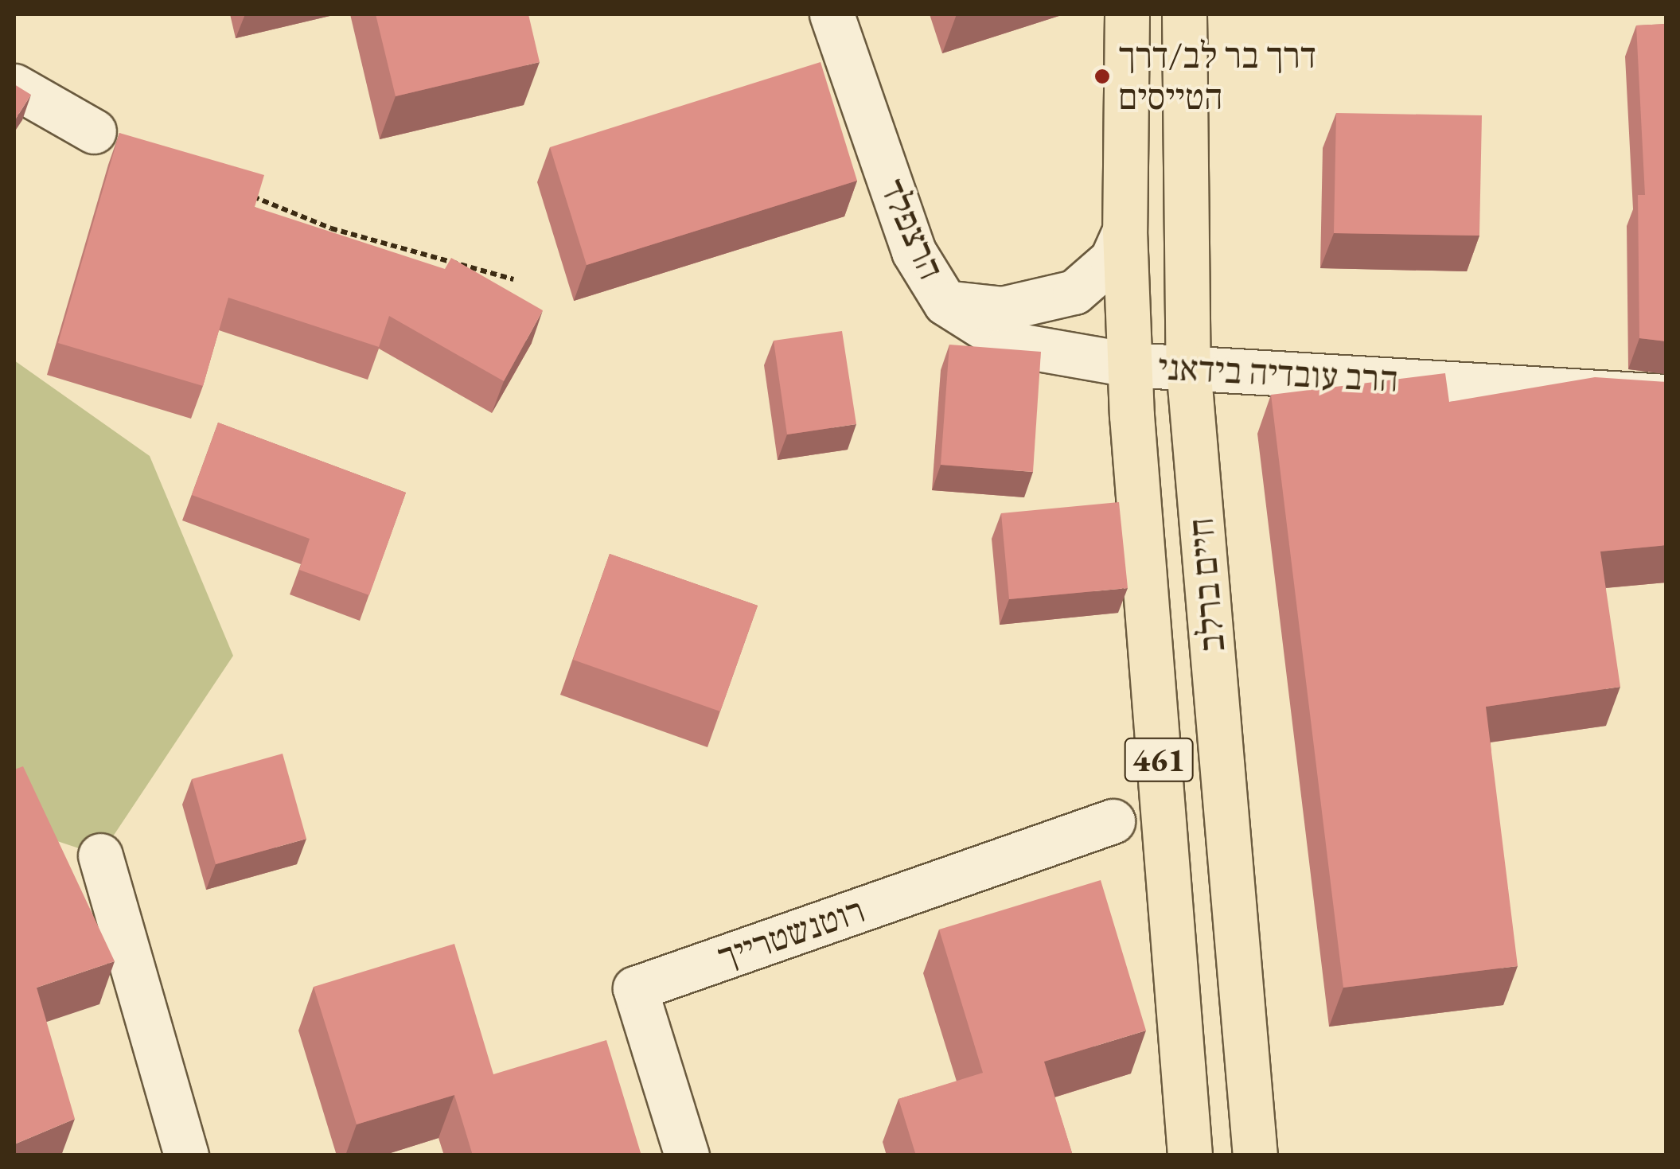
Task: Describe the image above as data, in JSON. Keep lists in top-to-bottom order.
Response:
{
  "streets": {
    "main road": ["חיים ברלב", "461"],
    "street": ["הרצפלד", "הרב עובדיה בידאני", "רוטנשטרייך"]
  },
  "crossings": [
    ["הרצפלד", "הרב עובדיה בידאני"],
    ["הרצפלד", "חיים ברלב"],
    ["הרב עובדיה בידאני", "חיים ברלב"]
  ],
  "places": ["דרך בר לב/דרך הטייסים"]
}
